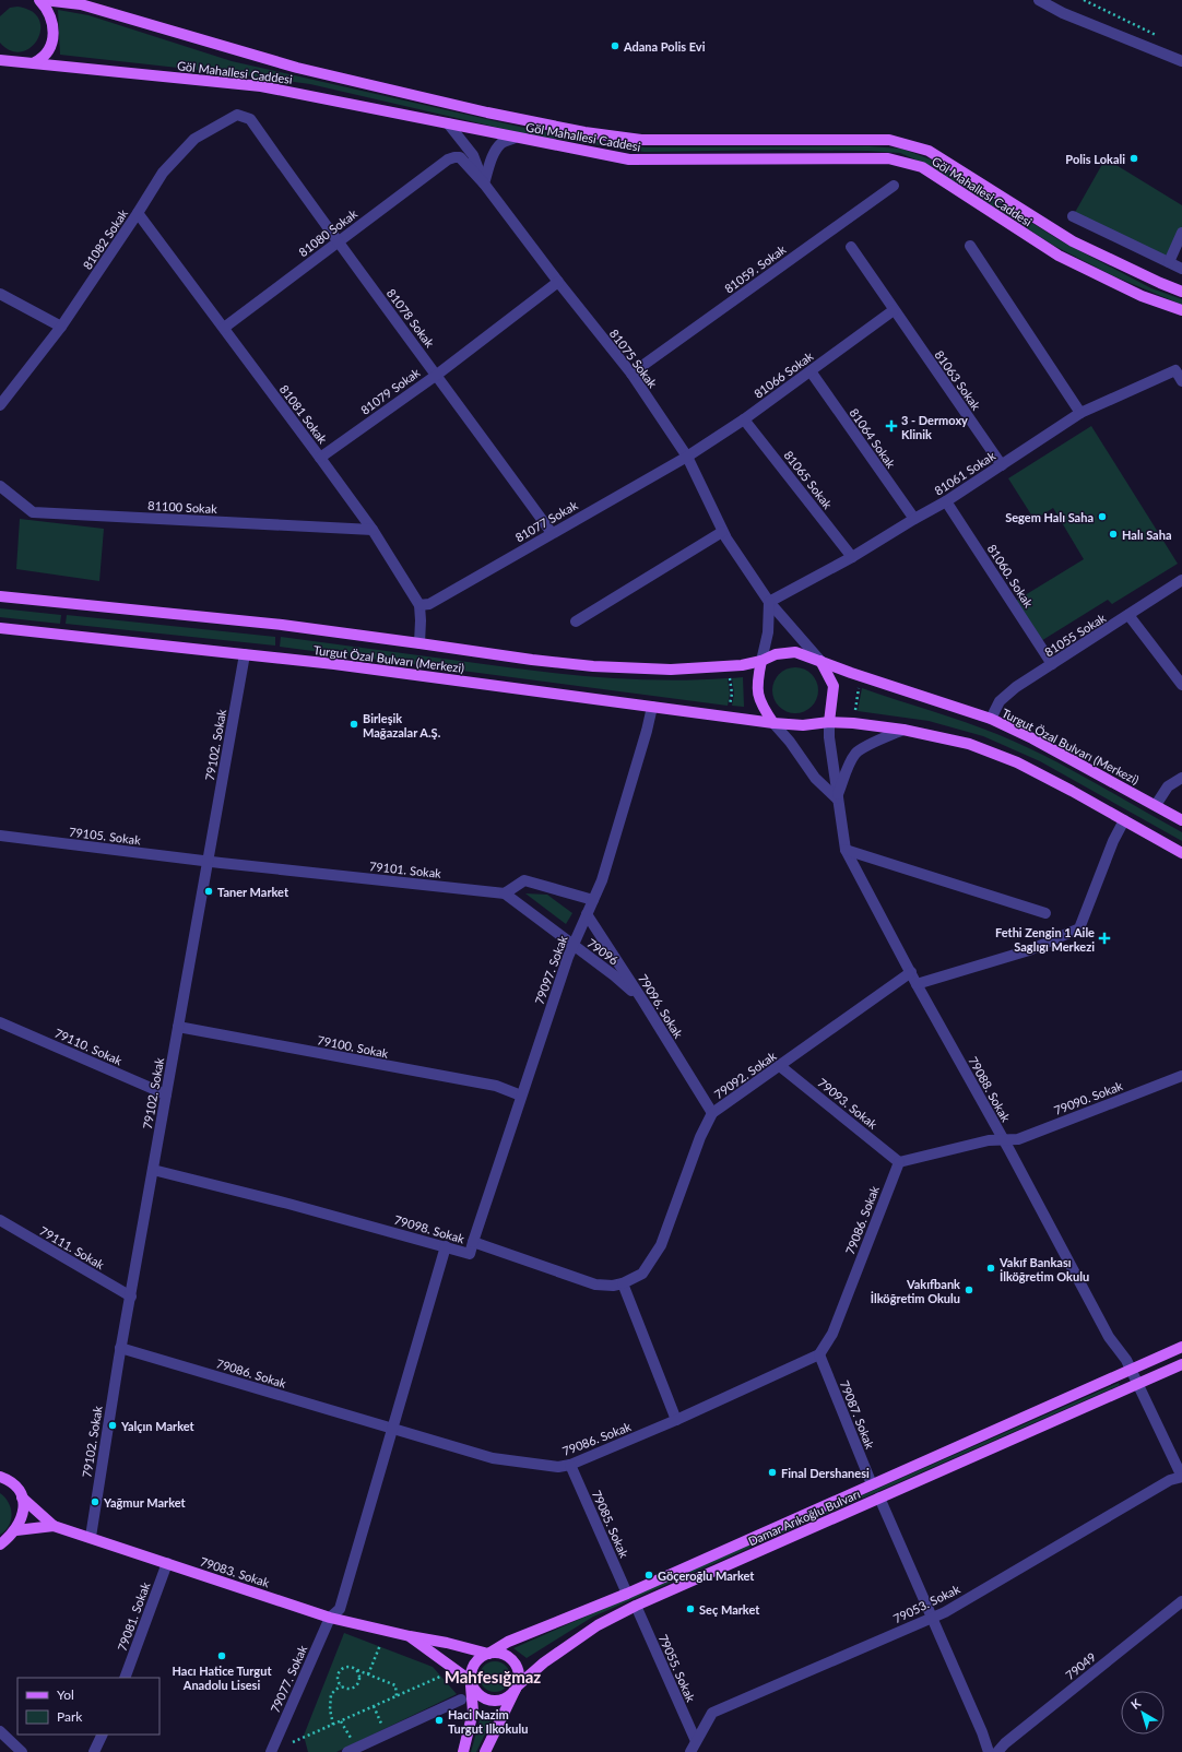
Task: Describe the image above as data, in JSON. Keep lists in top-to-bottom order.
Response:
{
  "streets": {
    "main road": [
      "Göl Mahallesi Caddesi",
      "Turgut Özal Bulvarı (Merkezi)",
      "Damar Arıkoğlu Bulvarı",
      "79083. Sokak"
    ],
    "street": [
      "81080 Sokak",
      "81082 Sokak",
      "81059. Sokak",
      "81078 Sokak",
      "81075 Sokak",
      "81066 Sokak",
      "81063 Sokak",
      "81079 Sokak",
      "81081 Sokak",
      "81064 Sokak",
      "81061 Sokak",
      "81065 Sokak",
      "81100 Sokak",
      "81077 Sokak",
      "81060. Sokak",
      "81055 Sokak",
      "79102. Sokak",
      "79105. Sokak",
      "79101. Sokak",
      "79096",
      "79097. Sokak",
      "79096. Sokak",
      "79110. Sokak",
      "79100. Sokak",
      "79092. Sokak",
      "79088. Sokak",
      "79090. Sokak",
      "79093. Sokak",
      "79086. Sokak",
      "79098. Sokak",
      "79111. Sokak",
      "79087. Sokak",
      "79085. Sokak",
      "79053. Sokak",
      "79081. Sokak",
      "79049",
      "79055. Sokak",
      "79077. Sokak"
    ]
  },
  "crossings": [
    ["81080 Sokak", "81078 Sokak"],
    ["81080 Sokak", "81075 Sokak"],
    ["81080 Sokak", "81081 Sokak"],
    ["81082 Sokak", "81078 Sokak"],
    ["81082 Sokak", "81081 Sokak"],
    ["81059. Sokak", "81075 Sokak"],
    ["81078 Sokak", "81079 Sokak"],
    ["81078 Sokak", "81077 Sokak"],
    ["81075 Sokak", "81066 Sokak"],
    ["81075 Sokak", "81079 Sokak"],
    ["81075 Sokak", "81061 Sokak"],
    ["81075 Sokak", "81077 Sokak"],
    ["81075 Sokak", "Turgut Özal Bulvarı (Merkezi)"],
    ["81075 Sokak", "79088. Sokak"],
    ["81066 Sokak", "81063 Sokak"],
    ["81066 Sokak", "81064 Sokak"],
    ["81066 Sokak", "81065 Sokak"],
    ["81066 Sokak", "81077 Sokak"],
    ["81063 Sokak", "81061 Sokak"],
    ["81079 Sokak", "81081 Sokak"],
    ["81081 Sokak", "81100 Sokak"],
    ["81081 Sokak", "81077 Sokak"],
    ["81081 Sokak", "Turgut Özal Bulvarı (Merkezi)"],
    ["81064 Sokak", "81061 Sokak"],
    ["81061 Sokak", "81065 Sokak"],
    ["81061 Sokak", "81060. Sokak"],
    ["81060. Sokak", "81055 Sokak"],
    ["81055 Sokak", "Turgut Özal Bulvarı (Merkezi)"],
    ["Turgut Özal Bulvarı (Merkezi)", "79102. Sokak"],
    ["Turgut Özal Bulvarı (Merkezi)", "79097. Sokak"],
    ["Turgut Özal Bulvarı (Merkezi)", "79088. Sokak"],
    ["79102. Sokak", "79105. Sokak"],
    ["79102. Sokak", "79101. Sokak"],
    ["79102. Sokak", "79110. Sokak"],
    ["79102. Sokak", "79100. Sokak"],
    ["79102. Sokak", "79086. Sokak"],
    ["79102. Sokak", "79098. Sokak"],
    ["79102. Sokak", "79111. Sokak"],
    ["79102. Sokak", "79083. Sokak"],
    ["79105. Sokak", "79101. Sokak"],
    ["79101. Sokak", "79096"],
    ["79096", "79097. Sokak"],
    ["79096", "79096. Sokak"],
    ["79097. Sokak", "79096. Sokak"],
    ["79097. Sokak", "79100. Sokak"],
    ["79097. Sokak", "79098. Sokak"],
    ["79096. Sokak", "79092. Sokak"],
    ["79092. Sokak", "79088. Sokak"],
    ["79092. Sokak", "79093. Sokak"],
    ["79092. Sokak", "79098. Sokak"],
    ["79088. Sokak", "79090. Sokak"],
    ["79088. Sokak", "Damar Arıkoğlu Bulvarı"],
    ["79088. Sokak", "79053. Sokak"],
    ["79093. Sokak", "79086. Sokak"],
    ["79086. Sokak", "79087. Sokak"],
    ["79086. Sokak", "79085. Sokak"],
    ["79086. Sokak", "79077. Sokak"],
    ["79098. Sokak", "79077. Sokak"],
    ["79087. Sokak", "Damar Arıkoğlu Bulvarı"],
    ["Damar Arıkoğlu Bulvarı", "79085. Sokak"],
    ["Damar Arıkoğlu Bulvarı", "79083. Sokak"],
    ["Damar Arıkoğlu Bulvarı", "79055. Sokak"],
    ["79083. Sokak", "79081. Sokak"],
    ["79083. Sokak", "79077. Sokak"],
    ["79053. Sokak", "79055. Sokak"]
  ],
  "districts": ["Mahfesığmaz"],
  "places": {
    "other": [
      "Adana Polis Evi",
      "Polis Lokali",
      "Segem Halı Saha",
      "Halı Saha",
      "Birleşik Mağazalar A.Ş.",
      "Taner Market",
      "Vakıf Bankası İlköğretim Okulu",
      "Vakıfbank İlköğretim Okulu",
      "Yalçın Market",
      "Final Dershanesi",
      "Yağmur Market",
      "Göçeroğlu Market",
      "Seç Market",
      "Hacı Hatice Turgut Anadolu Lisesi",
      "Haci Nazim Turgut Ilkokulu"
    ],
    "health": ["3 - Dermoxy Klinik", "Fethi Zengin 1 Aile Saglıgı Merkezi"]
  },
  "legend": ["Yol", "Park"],
  "north": "top left"
}
